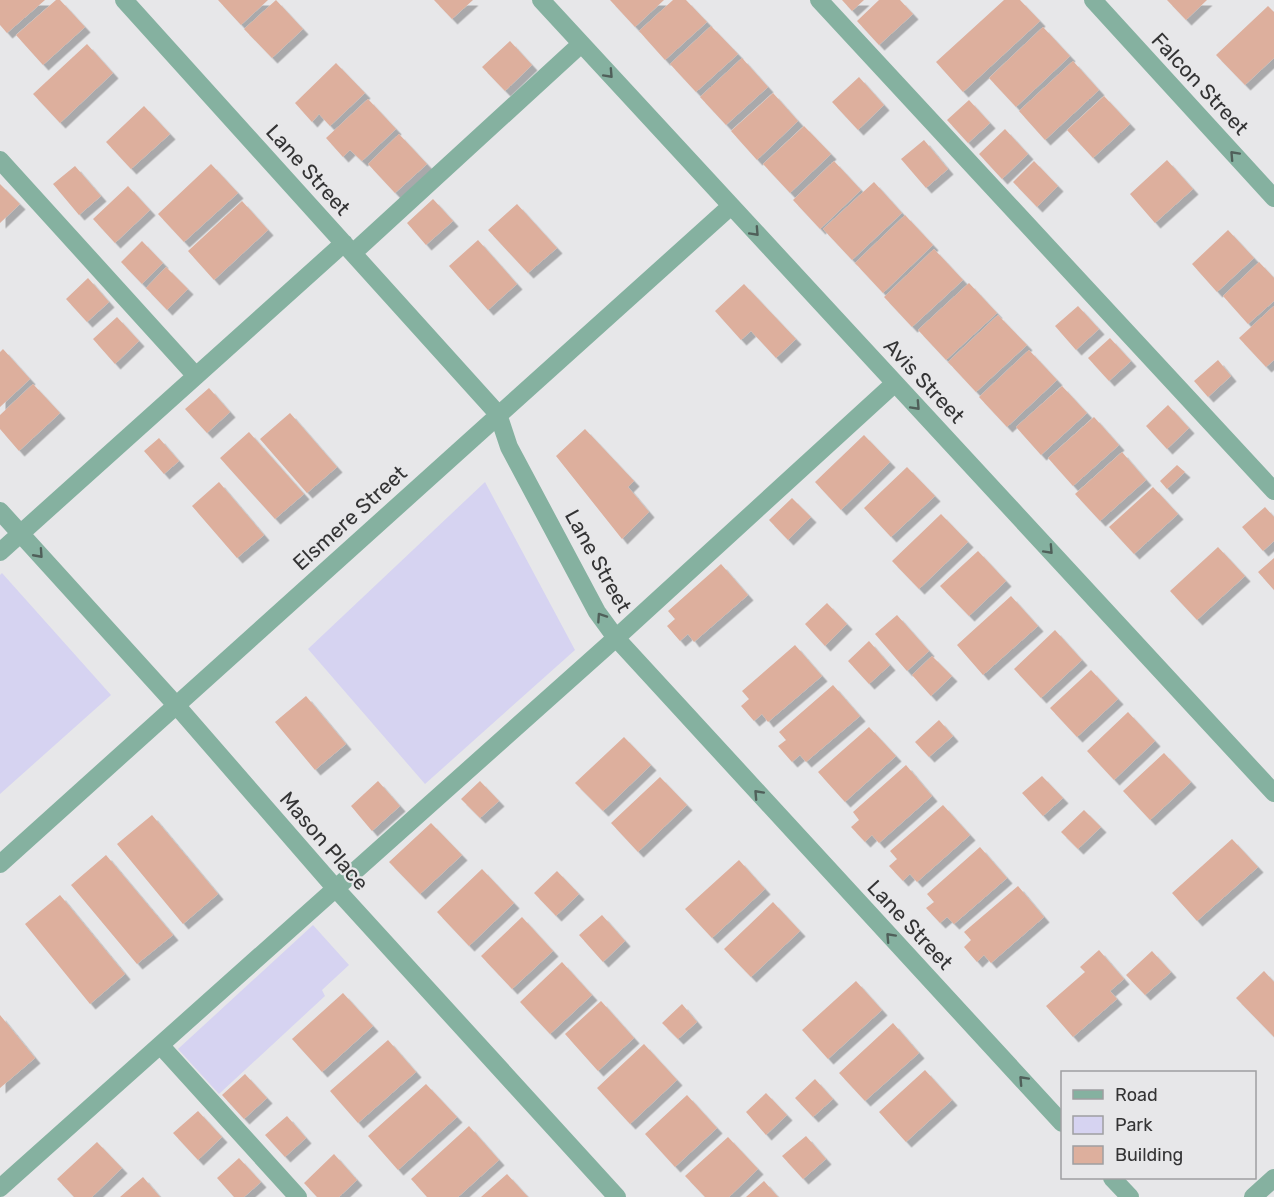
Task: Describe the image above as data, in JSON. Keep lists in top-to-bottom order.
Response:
{
  "streets": {
    "street": [
      "Falcon Street",
      "Lane Street",
      "Avis Street",
      "Elsmere Street",
      "Mason Place"
    ]
  },
  "crossings": [
    ["Lane Street", "Elsmere Street"],
    ["Avis Street", "Elsmere Street"],
    ["Elsmere Street", "Mason Place"]
  ],
  "one_way": ["Falcon Street", "Lane Street", "Avis Street"],
  "legend": ["Road", "Park", "Building"]
}
